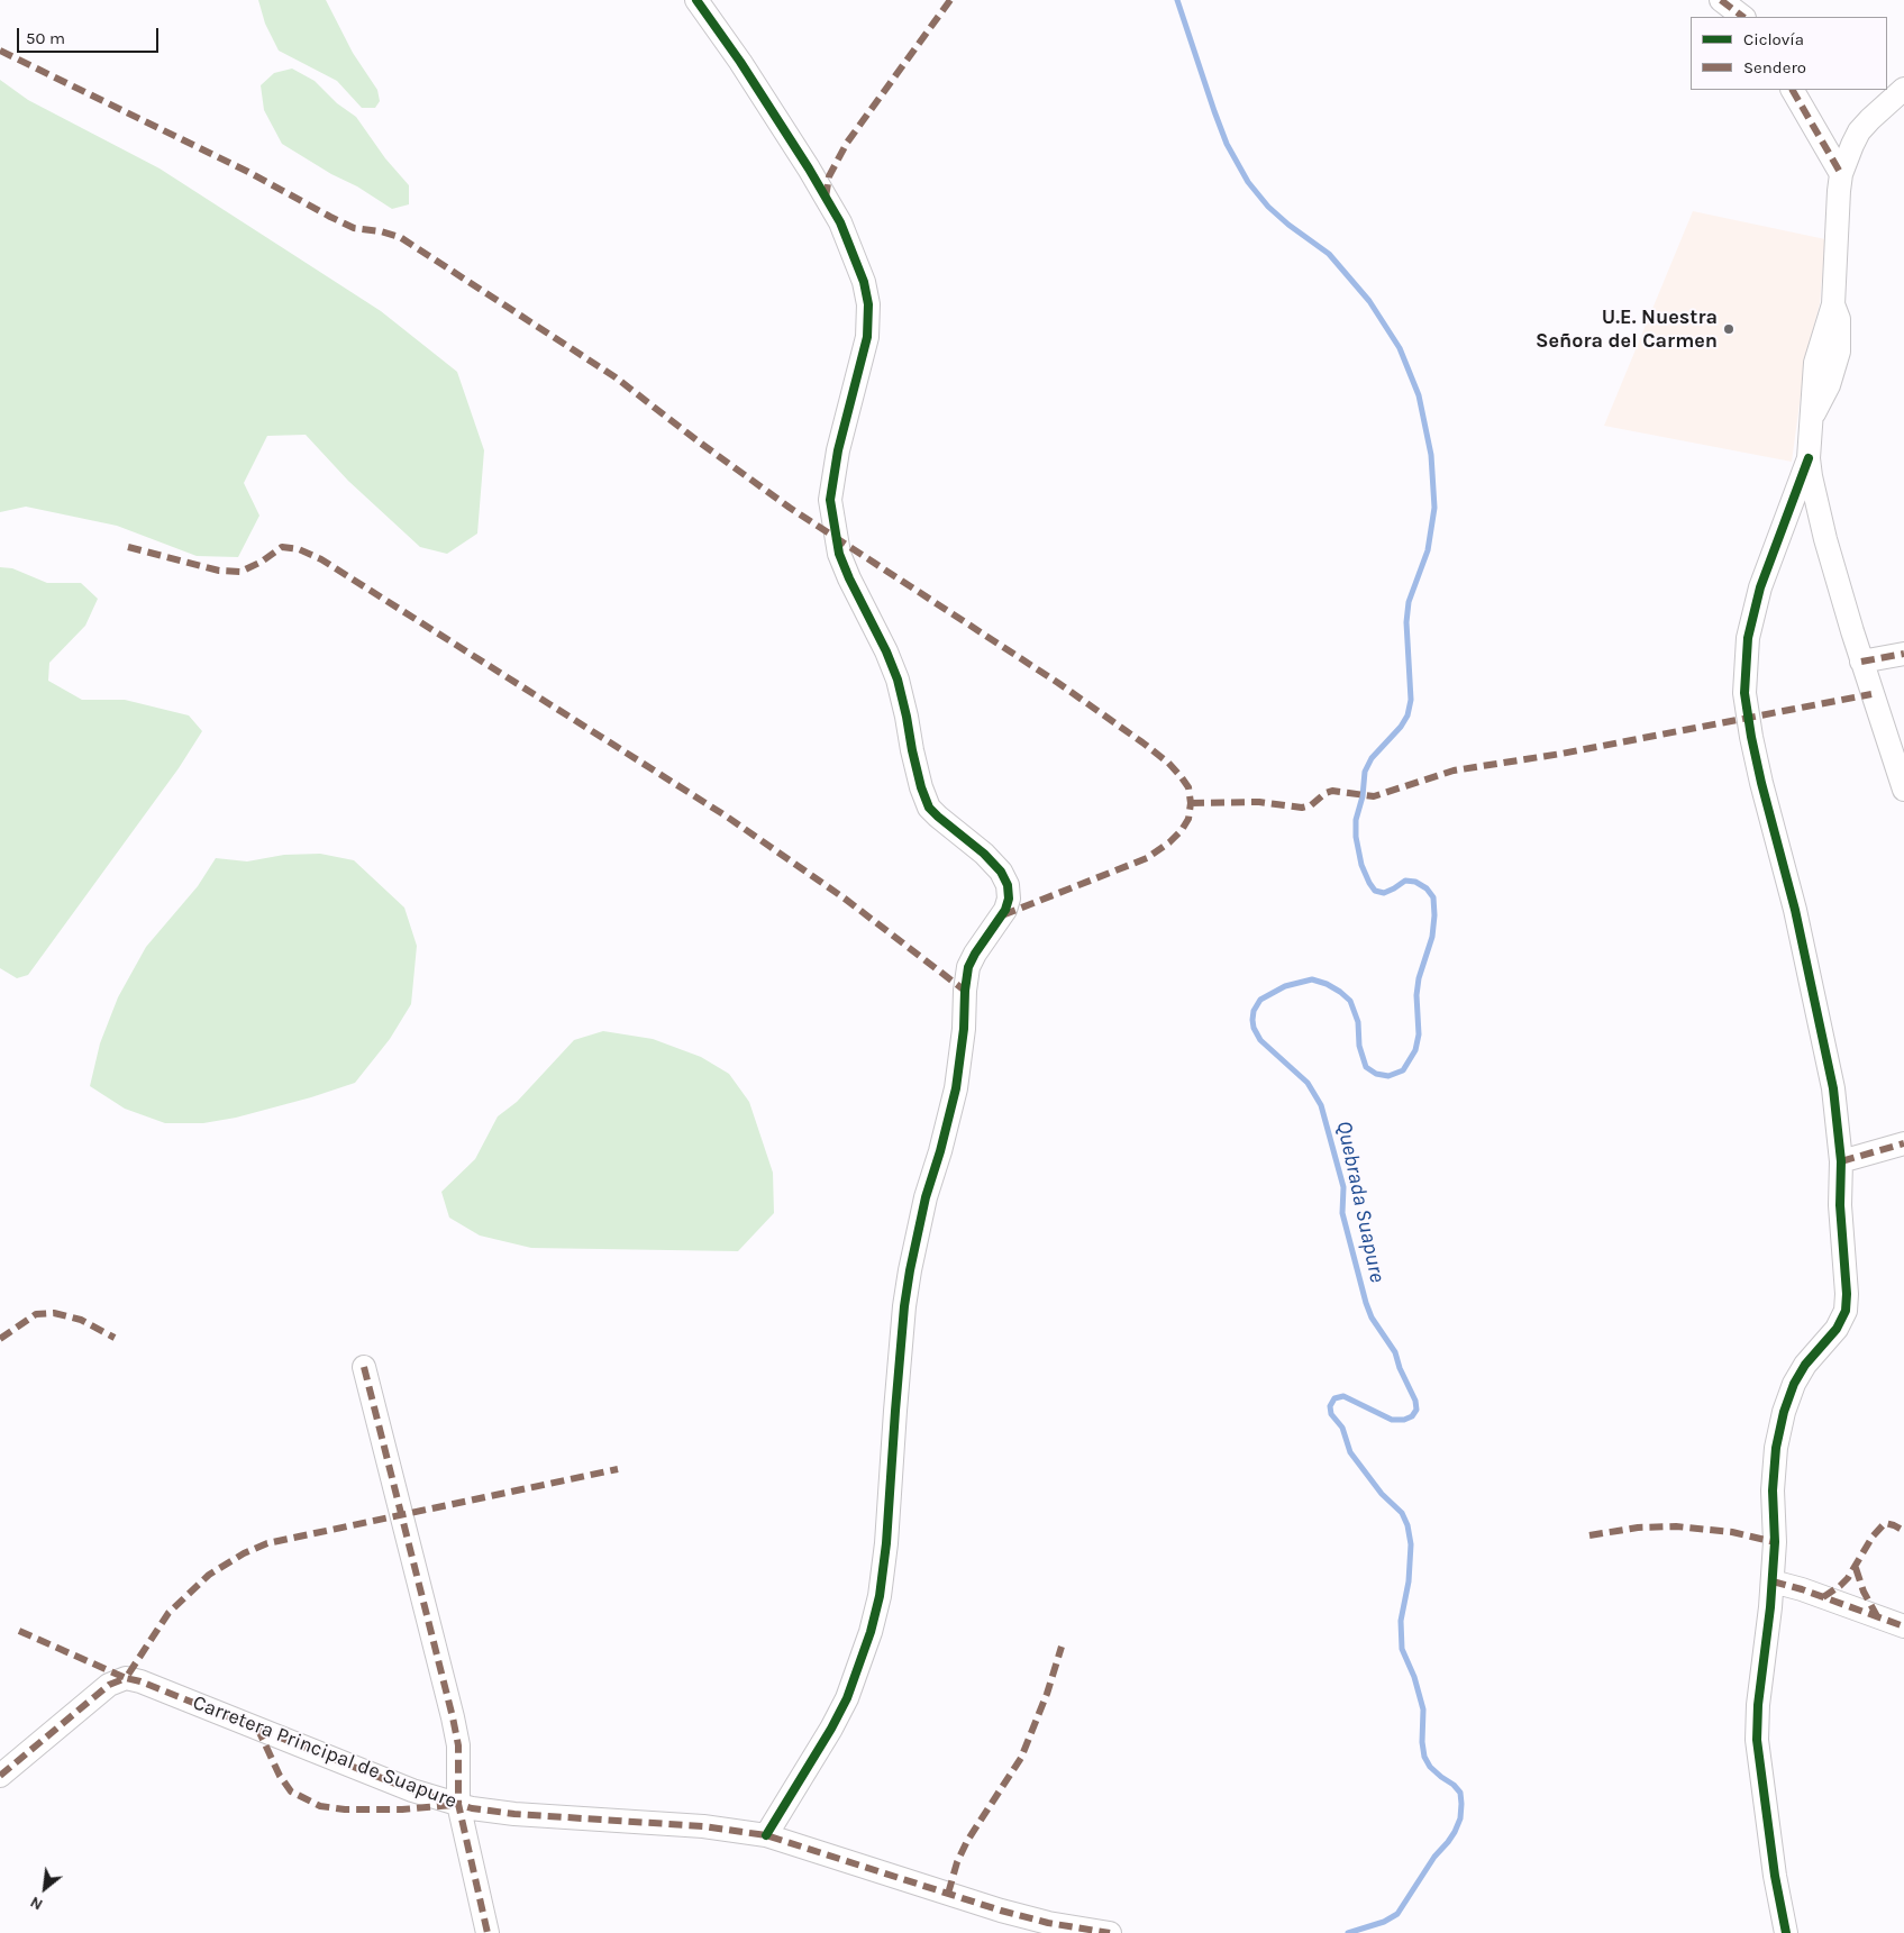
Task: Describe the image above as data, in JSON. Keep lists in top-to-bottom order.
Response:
{
  "streets": {
    "street": ["Carretera Principal de Suapure"]
  },
  "water": ["Quebrada Suapure"],
  "places": ["U.E. Nuestra Señora del Carmen"],
  "legend": ["Ciclovía", "Sendero"],
  "scale_bar": "50 m",
  "north": "bottom left"
}
